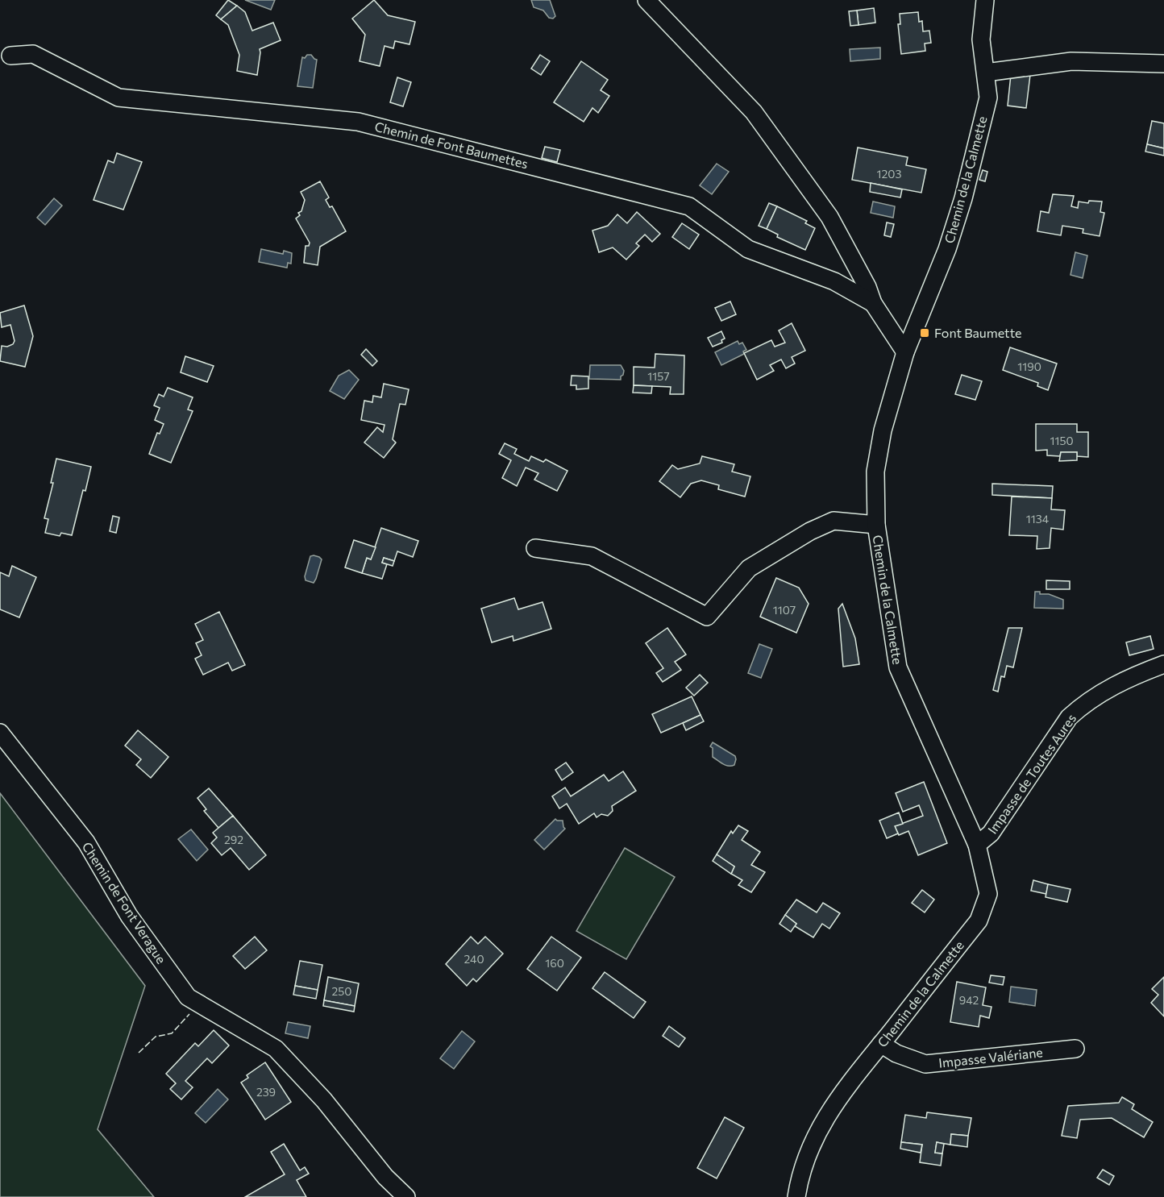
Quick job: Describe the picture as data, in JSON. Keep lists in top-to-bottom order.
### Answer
{
  "streets": {
    "street": [
      "Chemin de Font Baumettes",
      "Chemin de la Calmette",
      "Impasse de Toutes Aures",
      "Chemin de Font Verague",
      "Impasse Valériane"
    ]
  },
  "crossings": [
    ["Chemin de la Calmette", "Impasse de Toutes Aures"],
    ["Chemin de la Calmette", "Impasse Valériane"]
  ],
  "places": {
    "transit": ["Font Baumette"]
  },
  "house_numbers": [
    "1203",
    "1190",
    "1157",
    "1150",
    "1134",
    "1107",
    "292",
    "240",
    "160",
    "250",
    "942",
    "239"
  ]
}
